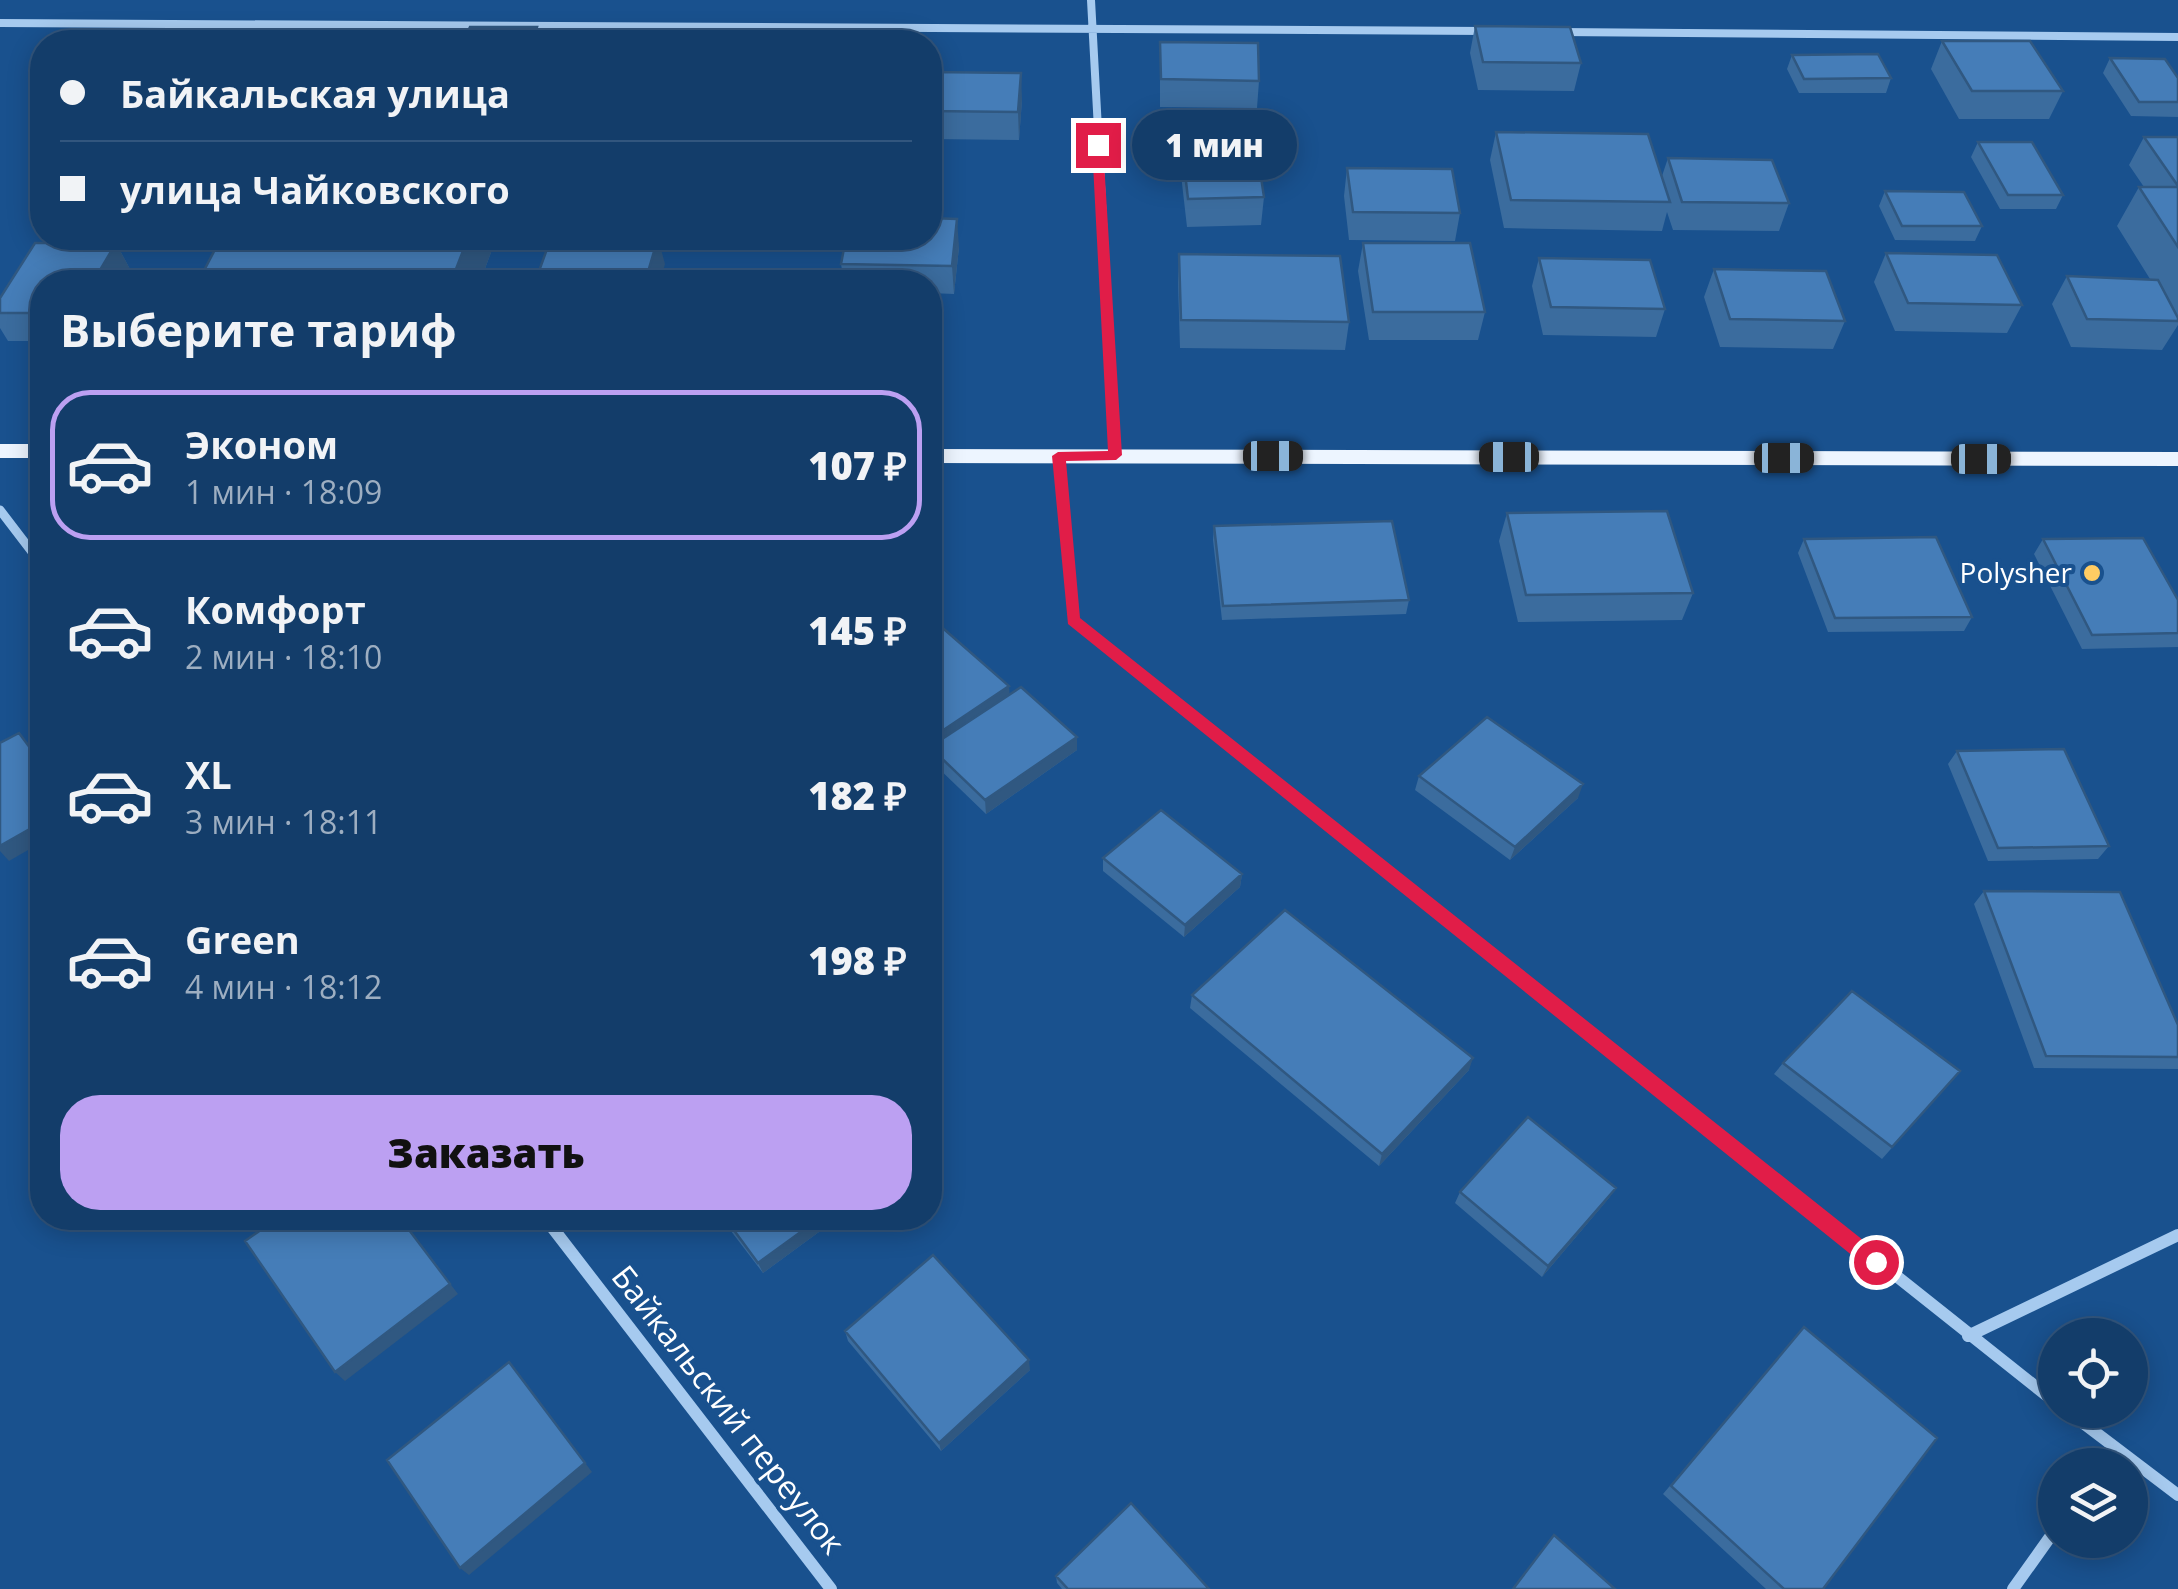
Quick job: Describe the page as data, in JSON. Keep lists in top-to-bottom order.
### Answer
{
  "streets": {
    "street": ["Байкальский переулок"]
  },
  "places": ["Polysher"],
  "page": {
    "banner": ["Байкальская улица", "улица Чайковского"],
    "bubble": "1 мин",
    "heading": "Выберите тариф",
    "list": [
      {
        "name": "Эконом",
        "note": "1 мин · 18:09",
        "value": "107 ₽"
      },
      {
        "name": "Комфорт",
        "note": "2 мин · 18:10",
        "value": "145 ₽"
      },
      {
        "name": "XL",
        "note": "3 мин · 18:11",
        "value": "182 ₽"
      },
      {
        "name": "Green",
        "note": "4 мин · 18:12",
        "value": "198 ₽"
      }
    ],
    "buttons": "Заказать"
  }
}
